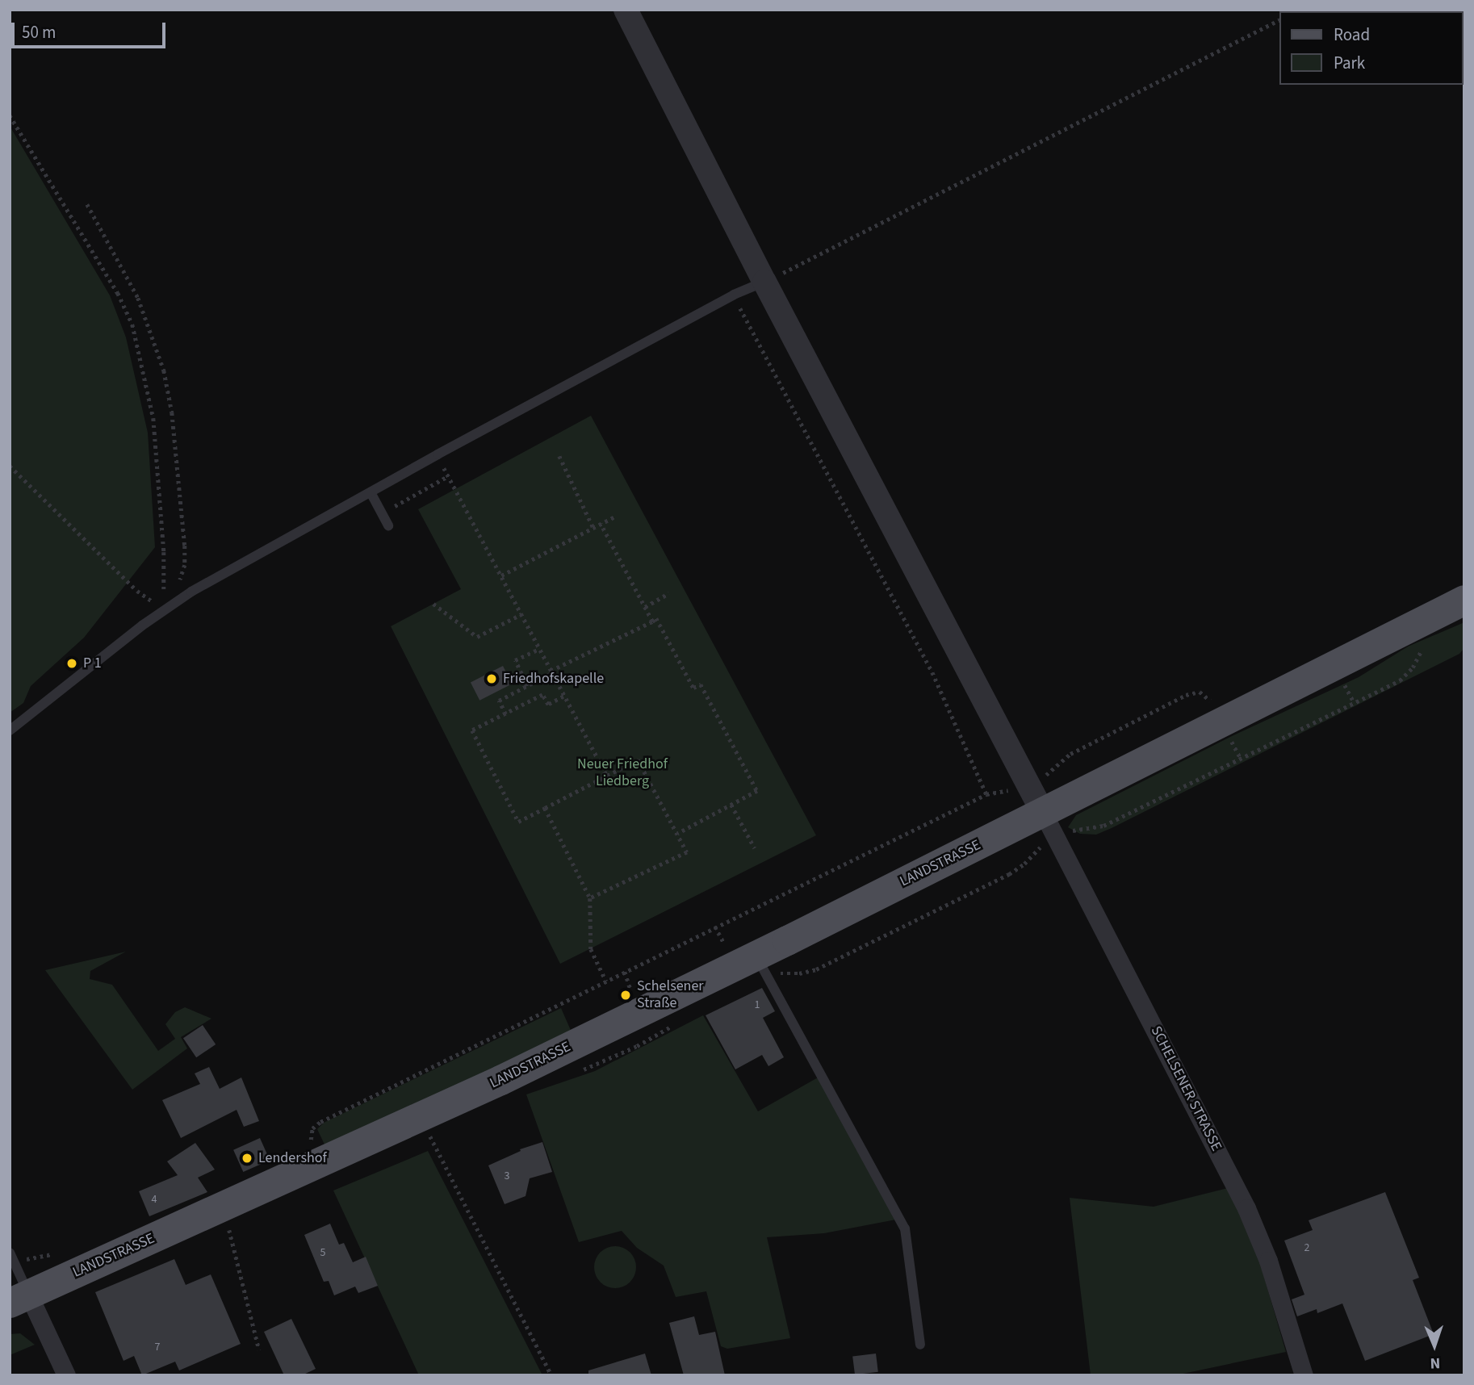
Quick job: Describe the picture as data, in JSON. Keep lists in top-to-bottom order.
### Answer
{
  "streets": {
    "main road": ["LANDSTRASSE"],
    "street": ["SCHELSENER STRASSE"]
  },
  "crossings": [
    ["LANDSTRASSE", "SCHELSENER STRASSE"]
  ],
  "parks": ["Neuer Friedhof Liedberg"],
  "places": [
    "P 1",
    "Friedhofskapelle",
    "Schelsener Straße",
    "Lendershof"
  ],
  "house_numbers": [
    "1",
    "3",
    "4",
    "2",
    "5",
    "7"
  ],
  "legend": ["Road", "Park"],
  "scale_bar": "50 m",
  "north": "bottom"
}
